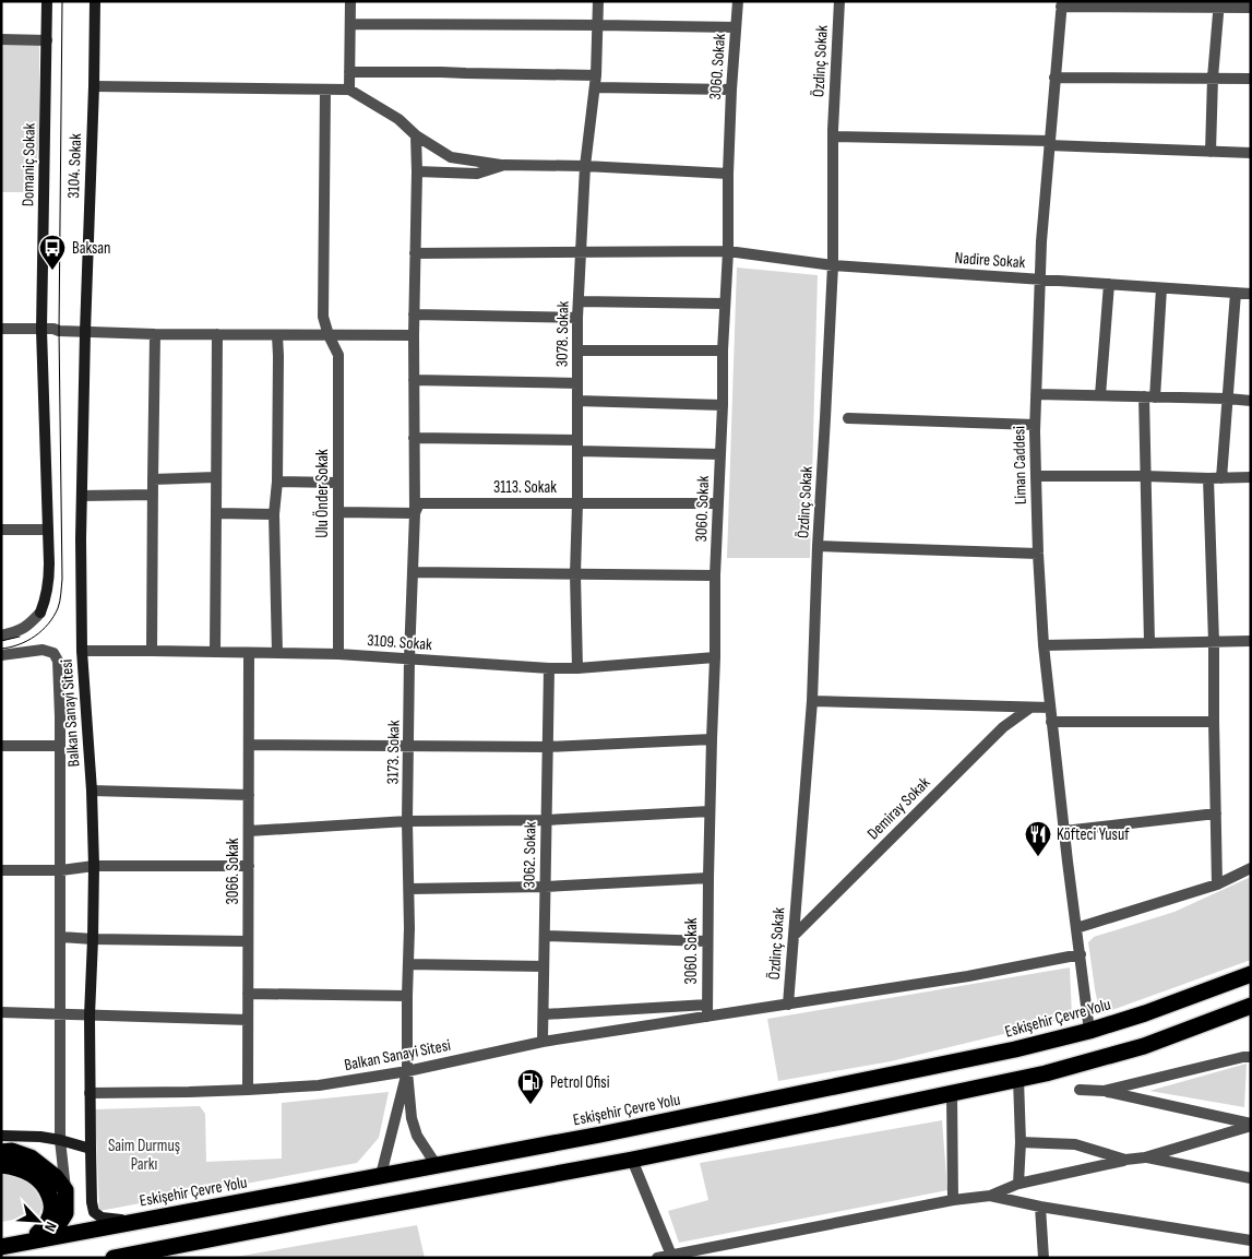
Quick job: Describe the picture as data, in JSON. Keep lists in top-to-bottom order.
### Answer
{
  "streets": {
    "highway": ["Eskişehir Çevre Yolu"],
    "street": [
      "Özdinç Sokak",
      "3060. Sokak",
      "Domaniç Sokak",
      "3104. Sokak",
      "Nadire Sokak",
      "3078. Sokak",
      "Liman Caddesi",
      "3113. Sokak",
      "Ulu Önder Sokak",
      "3109. Sokak",
      "Balkan Sanayi Sitesi",
      "3173. Sokak",
      "Demiray Sokak",
      "3062. Sokak",
      "3066. Sokak"
    ]
  },
  "crossings": [
    ["Özdinç Sokak", "Nadire Sokak"],
    ["Özdinç Sokak", "Demiray Sokak"],
    ["3060. Sokak", "Nadire Sokak"],
    ["3060. Sokak", "3113. Sokak"],
    ["3060. Sokak", "3109. Sokak"],
    ["3060. Sokak", "Balkan Sanayi Sitesi"],
    ["3104. Sokak", "Balkan Sanayi Sitesi"],
    ["Nadire Sokak", "3078. Sokak"],
    ["Nadire Sokak", "Liman Caddesi"],
    ["Nadire Sokak", "3173. Sokak"],
    ["3078. Sokak", "3113. Sokak"],
    ["3078. Sokak", "3109. Sokak"],
    ["Liman Caddesi", "Eskişehir Çevre Yolu"],
    ["3113. Sokak", "Ulu Önder Sokak"],
    ["3113. Sokak", "3173. Sokak"],
    ["Ulu Önder Sokak", "3109. Sokak"],
    ["3109. Sokak", "Balkan Sanayi Sitesi"],
    ["3109. Sokak", "3173. Sokak"],
    ["3109. Sokak", "3062. Sokak"],
    ["3109. Sokak", "3066. Sokak"],
    ["Balkan Sanayi Sitesi", "3173. Sokak"],
    ["Balkan Sanayi Sitesi", "3062. Sokak"],
    ["Balkan Sanayi Sitesi", "3066. Sokak"],
    ["Balkan Sanayi Sitesi", "Eskişehir Çevre Yolu"],
    ["3173. Sokak", "Eskişehir Çevre Yolu"]
  ],
  "parks": ["Saim Durmuş Parkı"],
  "places": {
    "bus stop": ["Baksan"],
    "restaurant": ["Köfteci Yusuf"],
    "fuel station": ["Petrol Ofisi"]
  },
  "north": "bottom right"
}
